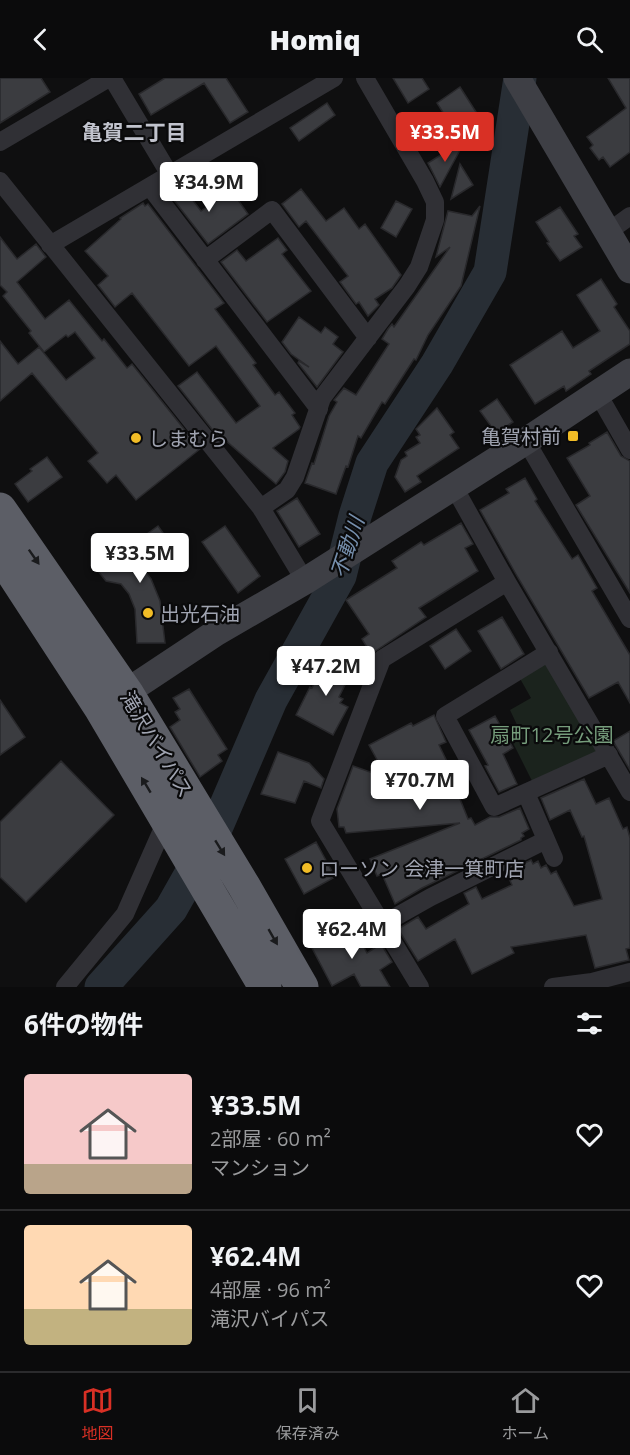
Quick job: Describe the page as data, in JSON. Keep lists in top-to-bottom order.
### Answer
{
  "streets": {
    "highway": ["滝沢バイパス"]
  },
  "districts": ["亀賀二丁目"],
  "water": ["不動川"],
  "parks": ["扇町12号公園"],
  "places": {
    "transit": ["亀賀村前"],
    "other": ["しまむら", "出光石油", "ローソン 会津一箕町店"]
  },
  "page": {
    "header": "Homiq",
    "price": [
      "¥33.5M",
      "¥34.9M",
      "¥33.5M",
      "¥47.2M",
      "¥70.7M",
      "¥62.4M"
    ],
    "heading": "6件の物件",
    "list": [
      {
        "name": "¥33.5M",
        "note": "2部屋 · 60 m² · マンション"
      },
      {
        "name": "¥62.4M",
        "note": "4部屋 · 96 m² · 滝沢バイパス"
      }
    ],
    "tabs": ["地図", "保存済み", "ホーム"]
  }
}
